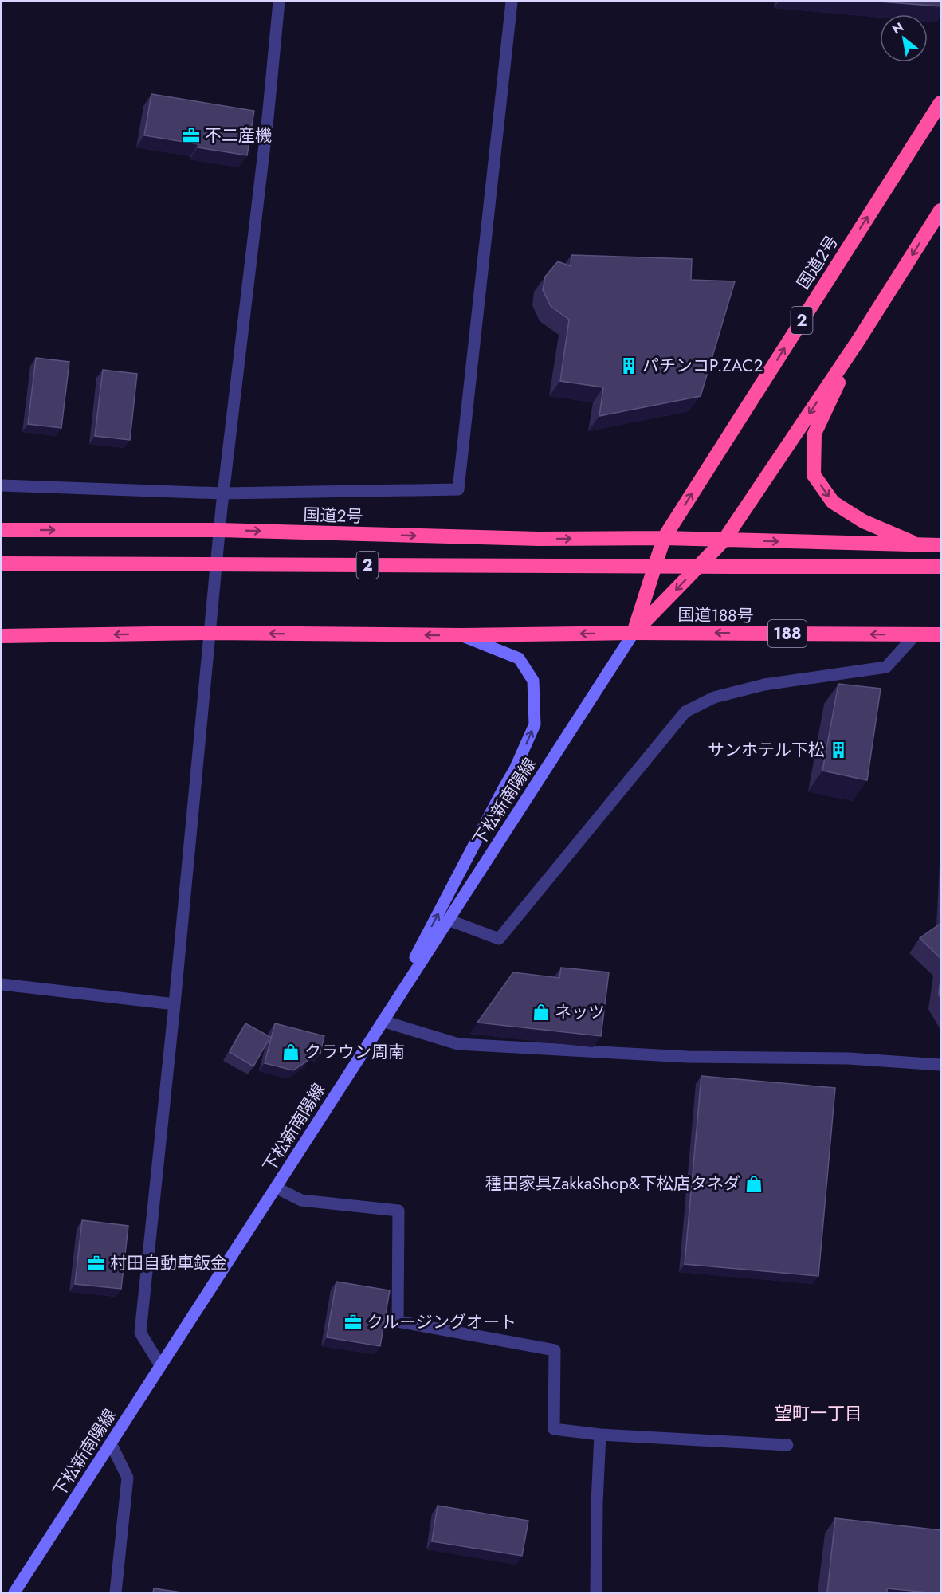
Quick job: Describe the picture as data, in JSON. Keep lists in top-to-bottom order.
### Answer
{
  "streets": {
    "highway": [
      "国道2号",
      "2",
      "国道188号",
      "188"
    ],
    "main road": ["下松新南陽線"]
  },
  "crossings": [
    ["国道2号", "国道188号"],
    ["国道2号", "下松新南陽線"],
    ["国道188号", "下松新南陽線"]
  ],
  "districts": ["望町一丁目"],
  "places": {
    "office": ["不二産機", "村田自動車鈑金", "クルージングオート"],
    "building": ["パチンコP.ZAC2", "サンホテル下松"],
    "shop": ["ネッツ", "クラウン周南", "種田家具ZakkaShop&下松店タネダ"]
  },
  "north": "top left"
}
